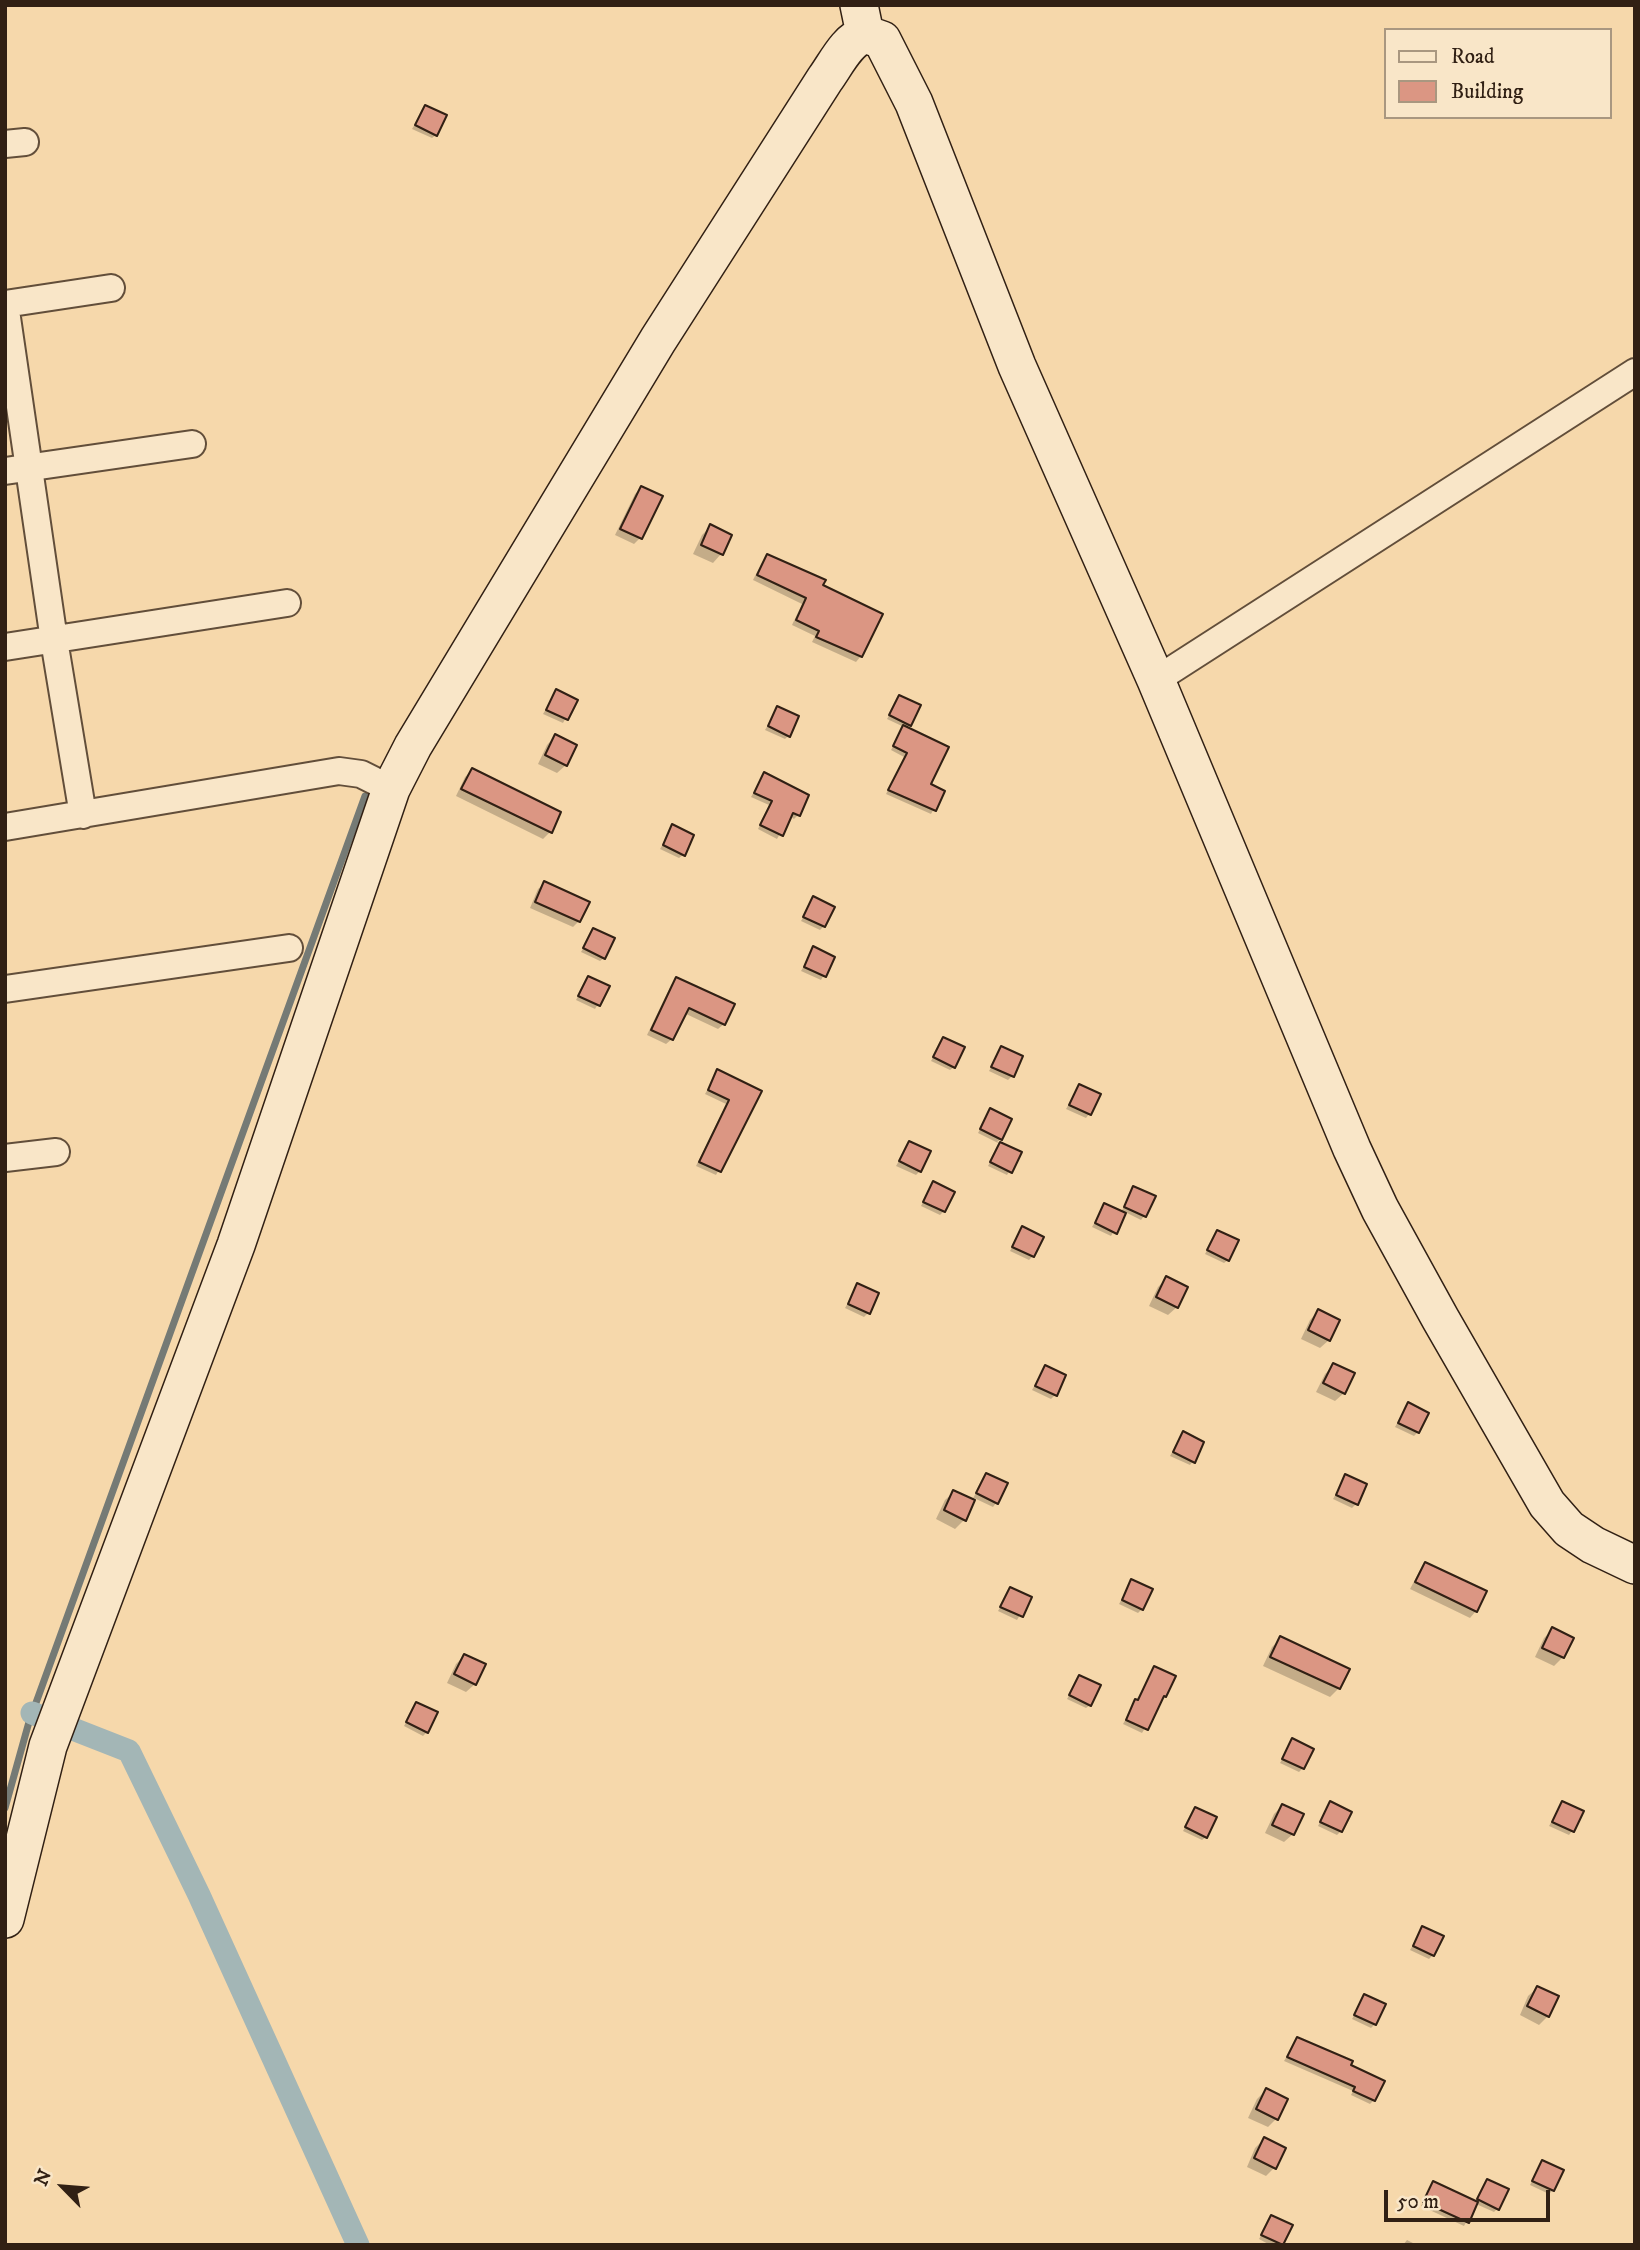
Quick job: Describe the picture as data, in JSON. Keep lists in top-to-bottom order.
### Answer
{
  "legend": ["Road", "Building"],
  "scale_bar": "50 m",
  "north": "top left"
}
